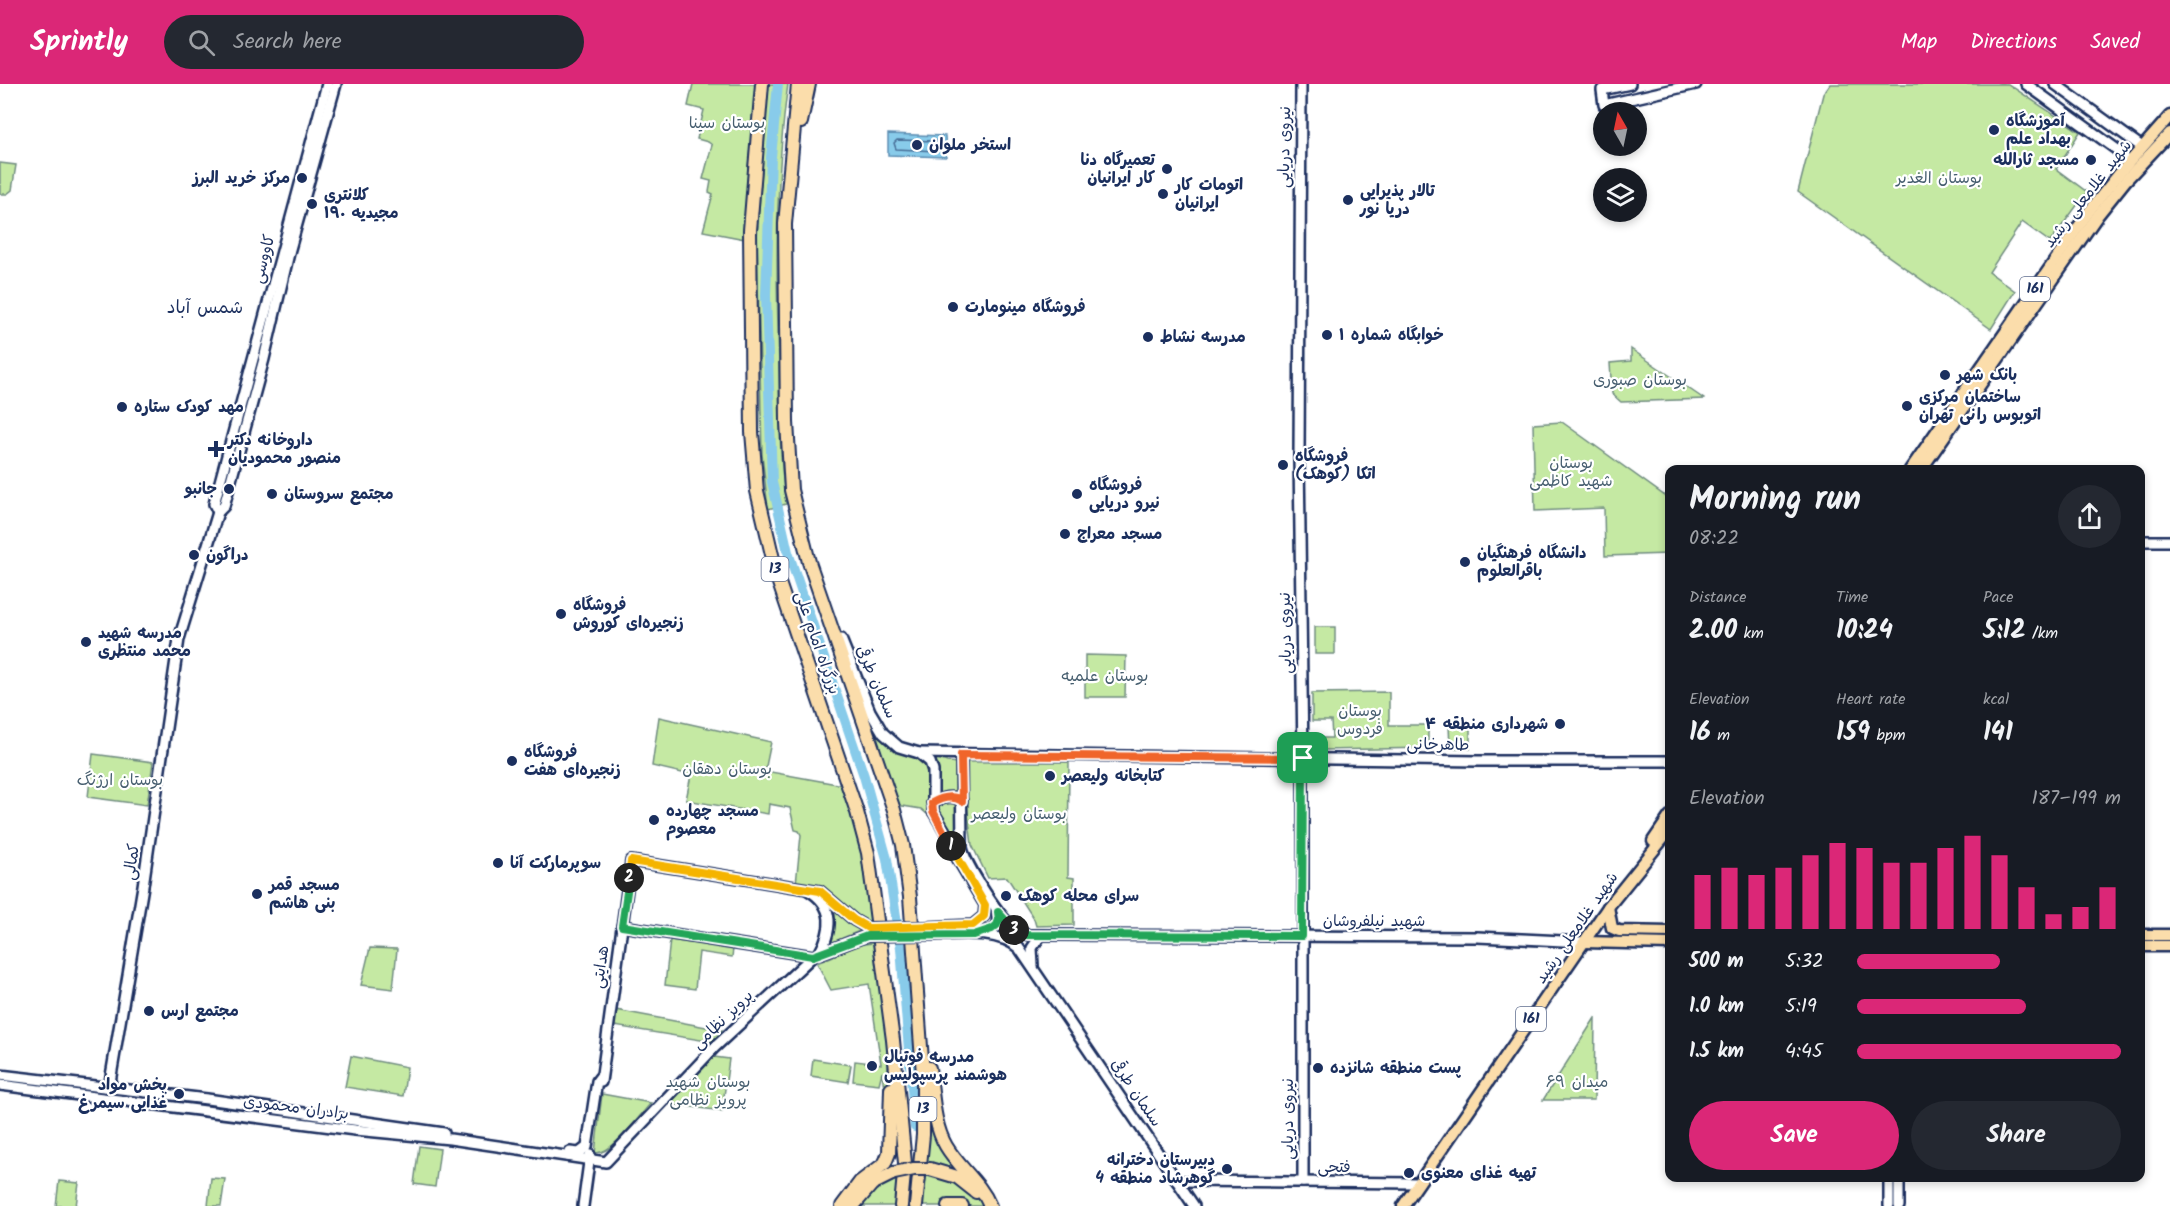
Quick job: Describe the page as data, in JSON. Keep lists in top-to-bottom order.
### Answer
{
  "streets": {
    "highway": ["13", "بزرگراه امام علی"],
    "main road": [
      "نیروی دریایی",
      "شهید غلامعلی رشید",
      "کاووسی",
      "161",
      "سلمان طرقی",
      "طاهرخانی",
      "کمالی",
      "شهید نیلفروشان",
      "هدایتی",
      "پرویز نظامی",
      "برادران محمودی",
      "فتحی"
    ]
  },
  "crossings": [
    ["نیروی دریایی", "طاهرخانی"],
    ["نیروی دریایی", "شهید نیلفروشان"],
    ["نیروی دریایی", "فتحی"],
    ["شهید غلامعلی رشید", "شهید نیلفروشان"],
    ["شهید غلامعلی رشید", "فتحی"],
    ["کاووسی", "کمالی"],
    ["بزرگراه امام علی", "سلمان طرقی"],
    ["سلمان طرقی", "طاهرخانی"],
    ["سلمان طرقی", "فتحی"],
    ["طاهرخانی", "شهید نیلفروشان"],
    ["کمالی", "برادران محمودی"],
    ["هدایتی", "برادران محمودی"],
    ["پرویز نظامی", "برادران محمودی"]
  ],
  "districts": ["شمس آباد"],
  "parks": [
    "بوستان سینا",
    "بوستان الغدیر",
    "بوستان صبوری",
    "بوستان شهید کاظمی",
    "بوستان علمیه",
    "بوستان فردوس",
    "بوستان دهقان",
    "بوستان ارژنگ",
    "بوستان ولیعصر",
    "بوستان شهید پرویز نظامی",
    "میدان ۶۹"
  ],
  "places": {
    "other": [
      "آموزشگاه بهداد علم",
      "استخر ملوان",
      "مسجد ثارالله",
      "تعمیرگاه دنا کار ایرانیان",
      "مرکز خرید البرز",
      "اتومات کار ایرانیان",
      "تالار پذیرایی دریا نور",
      "کلانتری ۱۹۰ مجیدیه",
      "فروشگاه مینومارت",
      "خوابگاه شماره ۱",
      "مدرسه نشاط",
      "بانک شهر",
      "ساختمان مرکزی اتوبوس رانی تهران",
      "مهد کودک ستاره",
      "فروشگاه اتکا (کوهک)",
      "جانبو",
      "مجتمع سروستان",
      "فروشگاه نیرو دریایی",
      "مسجد معراج",
      "دراگون",
      "دانشگاه فرهنگیان باقرالعلوم",
      "فروشگاه زنجیره‌ای کوروش",
      "مدرسه شهید محمد منتظری",
      "شهرداری منطقه ۴",
      "فروشگاه زنجیره‌ای هفت",
      "کتابخانه ولیعصر",
      "مسجد چهارده معصوم",
      "سوپرمارکت آنا",
      "مسجد قمر بنی هاشم",
      "سرای محله کوهک",
      "مجتمع ارس",
      "مدرسه فوتبال هوشمند پرسپولیس",
      "پست منطقه شانزده",
      "پخش مواد غذایی سیمرغ",
      "دبیرستان دخترانه گوهرشاد منطقه 4",
      "تهیه غذای معنوی"
    ],
    "health": ["داروخانه دکتر منصور محمودیان"]
  },
  "north": "top",
  "page": {
    "header": "Sprintly",
    "search": "Search here",
    "nav": ["Map", "Directions", "Saved"],
    "heading": ["Morning run", "08:22"],
    "stats": [
      ["Distance", "2.00 km"],
      ["Time", "10:24"],
      ["Pace", "5:12 /km"],
      ["Elevation", "16 m"],
      ["Heart rate", "159 bpm"],
      ["kcal", "141"]
    ],
    "chart": ["Elevation", "187–199 m"],
    "pins": ["1", "2", "3"],
    "list": [
      {
        "name": "500 m",
        "note": "5:32"
      },
      {
        "name": "1.0 km",
        "note": "5:19"
      },
      {
        "name": "1.5 km",
        "note": "4:45"
      }
    ],
    "buttons": ["Save", "Share"]
  }
}
